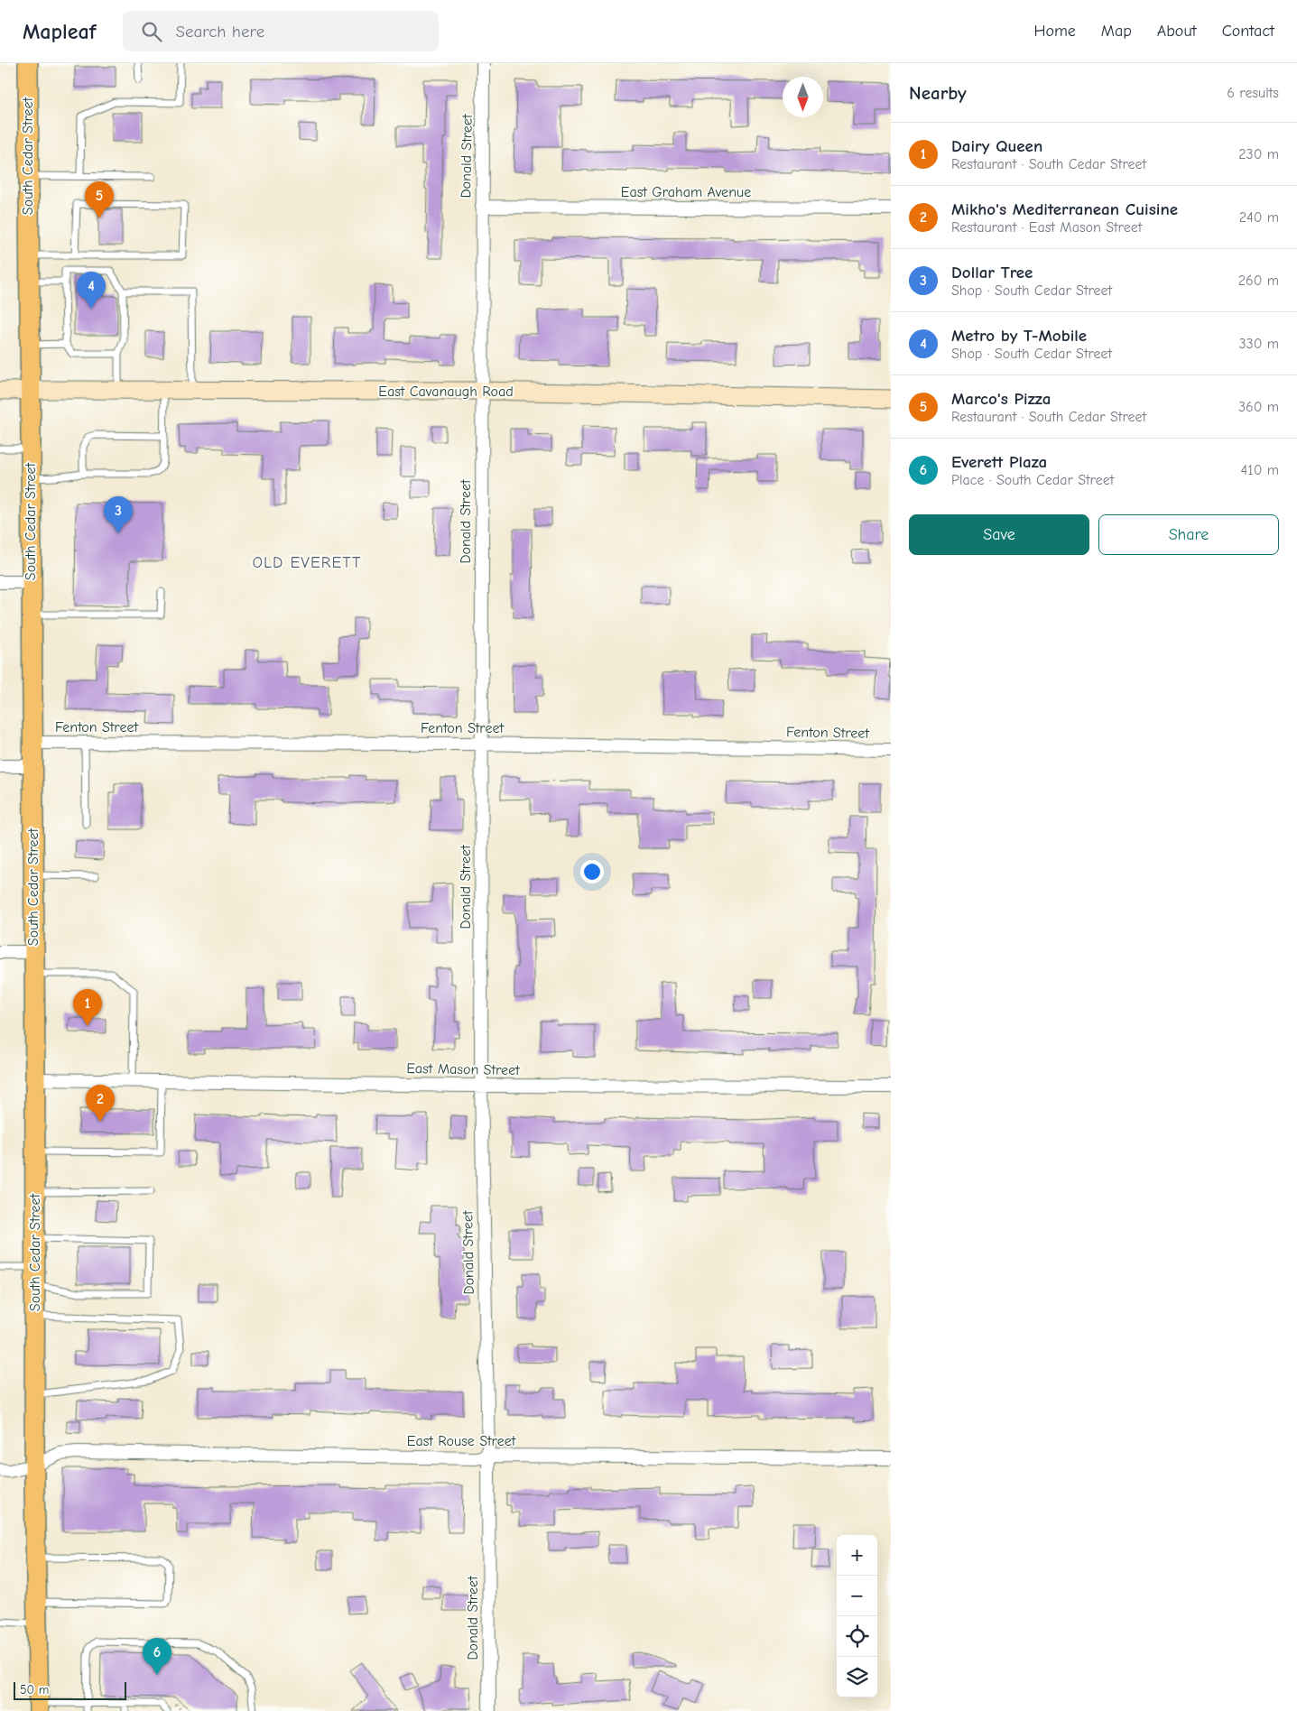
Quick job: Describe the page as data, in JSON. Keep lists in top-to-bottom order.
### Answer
{
  "streets": {
    "main road": ["South Cedar Street"],
    "street": [
      "Donald Street",
      "East Graham Avenue",
      "East Cavanaugh Road",
      "Fenton Street",
      "East Mason Street",
      "East Rouse Street"
    ]
  },
  "crossings": [
    ["South Cedar Street", "East Cavanaugh Road"],
    ["South Cedar Street", "Fenton Street"],
    ["South Cedar Street", "East Mason Street"],
    ["South Cedar Street", "East Rouse Street"],
    ["Donald Street", "East Graham Avenue"],
    ["Donald Street", "East Cavanaugh Road"],
    ["Donald Street", "Fenton Street"],
    ["Donald Street", "East Mason Street"],
    ["Donald Street", "East Rouse Street"]
  ],
  "districts": ["OLD EVERETT"],
  "scale_bar": "50 m",
  "north": "bottom",
  "page": {
    "header": "Mapleaf",
    "search": "Search here",
    "nav": [
      "Home",
      "Map",
      "About",
      "Contact"
    ],
    "heading": ["Nearby", "6 results"],
    "list": [
      {
        "mark": "1",
        "name": "Dairy Queen",
        "note": "Restaurant · South Cedar Street",
        "value": "230 m"
      },
      {
        "mark": "2",
        "name": "Mikho's Mediterranean Cuisine",
        "note": "Restaurant · East Mason Street",
        "value": "240 m"
      },
      {
        "mark": "3",
        "name": "Dollar Tree",
        "note": "Shop · South Cedar Street",
        "value": "260 m"
      },
      {
        "mark": "4",
        "name": "Metro by T-Mobile",
        "note": "Shop · South Cedar Street",
        "value": "330 m"
      },
      {
        "mark": "5",
        "name": "Marco's Pizza",
        "note": "Restaurant · South Cedar Street",
        "value": "360 m"
      },
      {
        "mark": "6",
        "name": "Everett Plaza",
        "note": "Place · South Cedar Street",
        "value": "410 m"
      }
    ],
    "pins": [
      "5",
      "4",
      "3",
      "1",
      "2",
      "6"
    ],
    "buttons": ["Save", "Share"],
    "map_buttons": ["+", "−"],
    "scale": "50 m"
  }
}
